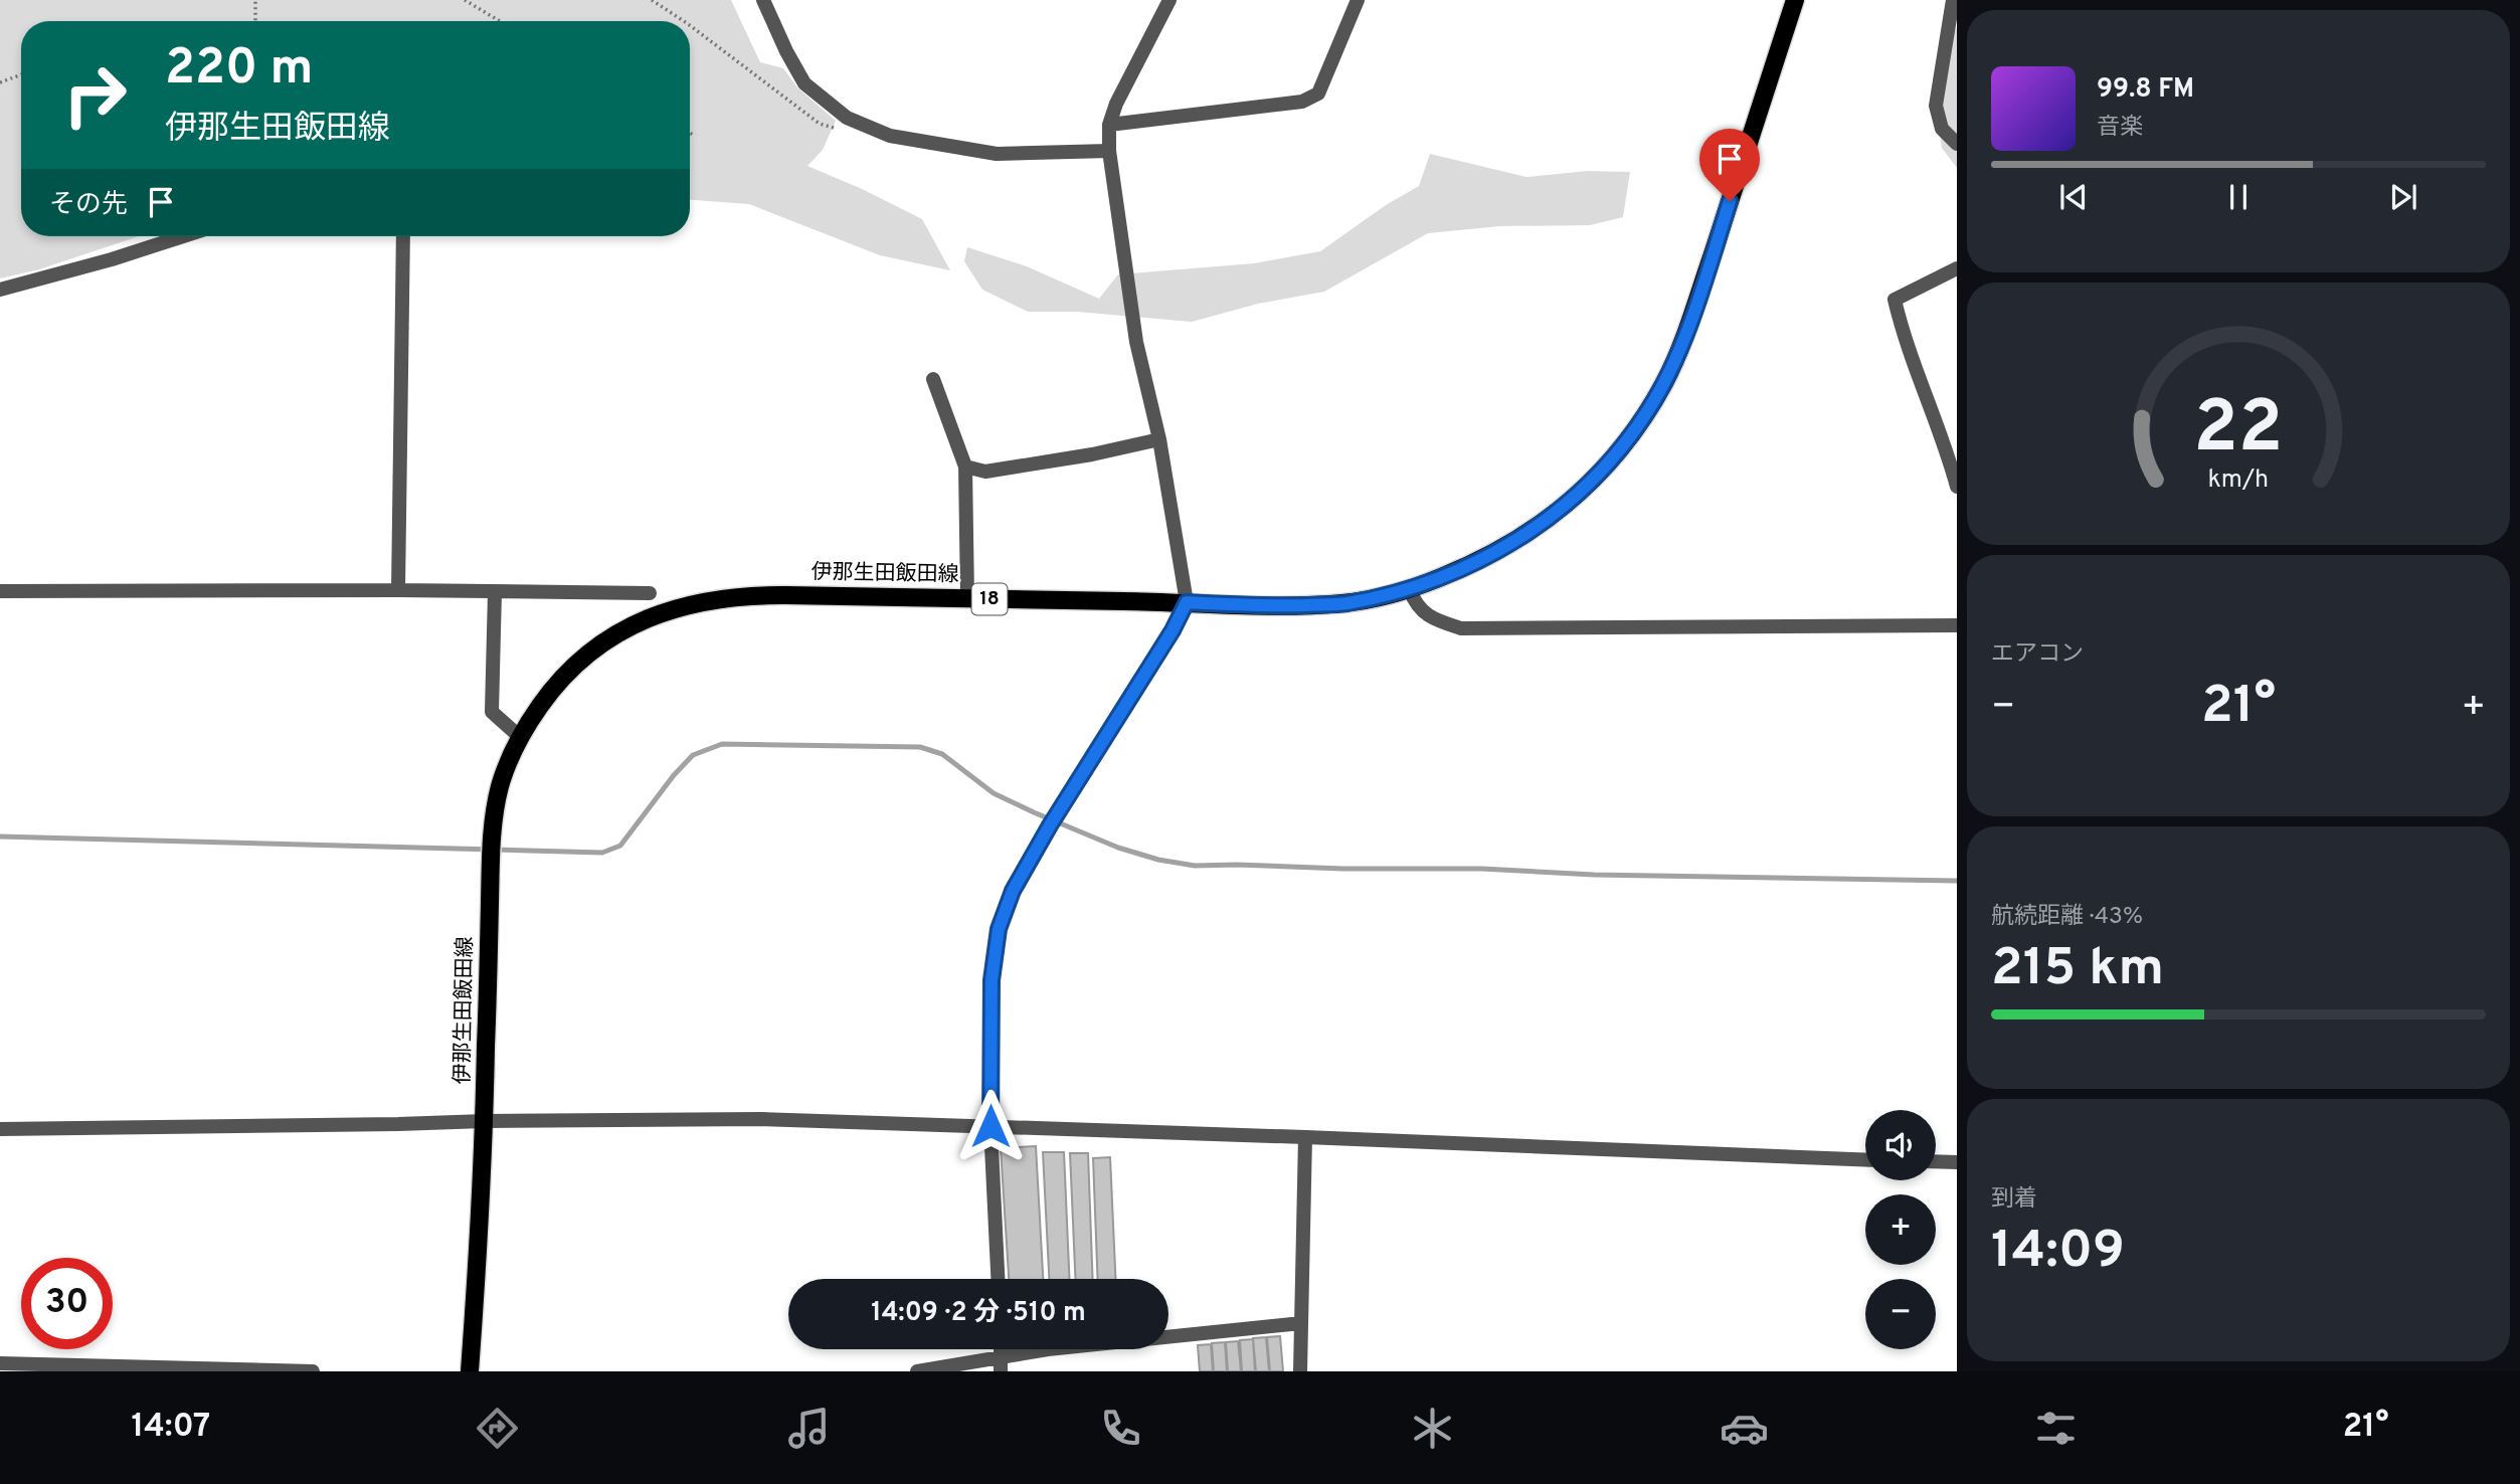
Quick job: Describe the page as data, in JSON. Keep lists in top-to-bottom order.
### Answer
{
  "streets": {
    "main road": ["伊那生田飯田線", "18"]
  },
  "page": {
    "turn": ["220 m", "伊那生田飯田線"],
    "song": ["99.8 FM", "音楽"],
    "then": "その先",
    "tile": [
      "エアコン",
      ["航続距離 · 43%", "215 km"],
      ["到着", "14:09"]
    ],
    "heat": ["−", "21°", "+"],
    "map_buttons": ["+", "−"],
    "limit": "30",
    "trip": "14:09 · 2 分 · 510 m",
    "tabs": ["14:07", "21°"],
    "gauge": ["22", "km/h"]
  }
}
